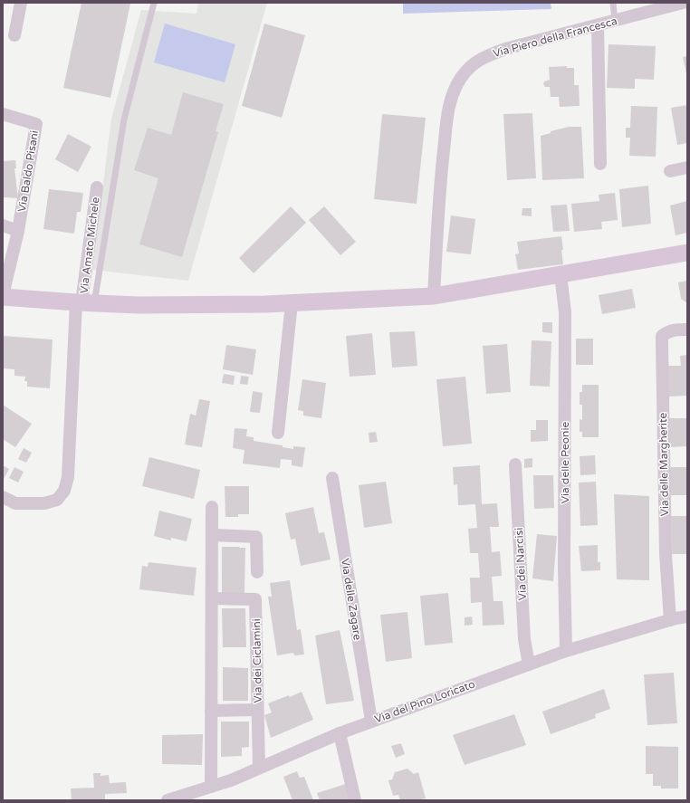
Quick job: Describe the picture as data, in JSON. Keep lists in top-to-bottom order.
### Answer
{
  "streets": {
    "street": [
      "Via Piero della Francesca",
      "Via Baldo Pisani",
      "Via Amato Michele",
      "Via delle Peonie",
      "Via delle Margherite",
      "Via dei Narcisi",
      "Via delle Zagare",
      "Via dei Ciclamini",
      "Via del Pino Loricato"
    ]
  },
  "crossings": [
    ["Via delle Peonie", "Via del Pino Loricato"],
    ["Via delle Margherite", "Via del Pino Loricato"],
    ["Via dei Narcisi", "Via del Pino Loricato"],
    ["Via delle Zagare", "Via del Pino Loricato"],
    ["Via dei Ciclamini", "Via del Pino Loricato"]
  ]
}
